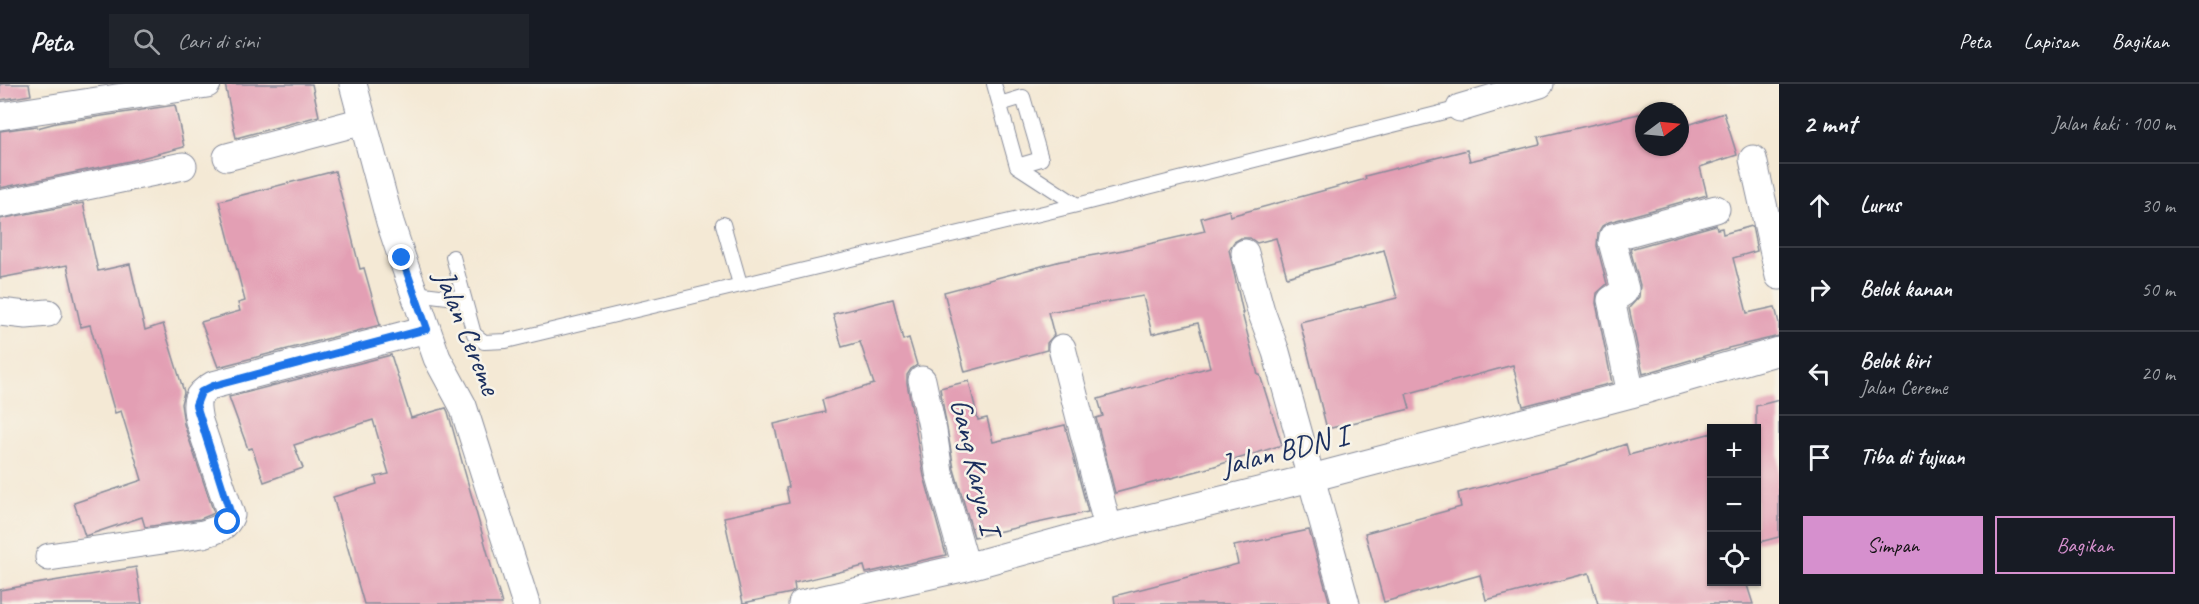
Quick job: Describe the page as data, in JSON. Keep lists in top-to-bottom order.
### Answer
{
  "streets": {
    "street": ["Jalan Cereme", "Jalan BDN I", "Gang Karya I"]
  },
  "crossings": [
    ["Jalan BDN I", "Gang Karya I"]
  ],
  "north": "right",
  "page": {
    "header": "Peta",
    "search": "Cari di sini",
    "nav": ["Peta", "Lapisan", "Bagikan"],
    "heading": ["2 mnt", "Jalan kaki · 100 m"],
    "list": [
      ["Lurus", "30 m"],
      ["Belok kanan", "50 m"],
      ["Belok kiri", "Jalan Cereme", "20 m"],
      "Tiba di tujuan"
    ],
    "map_buttons": ["+", "−"],
    "buttons": ["Simpan", "Bagikan"]
  }
}
